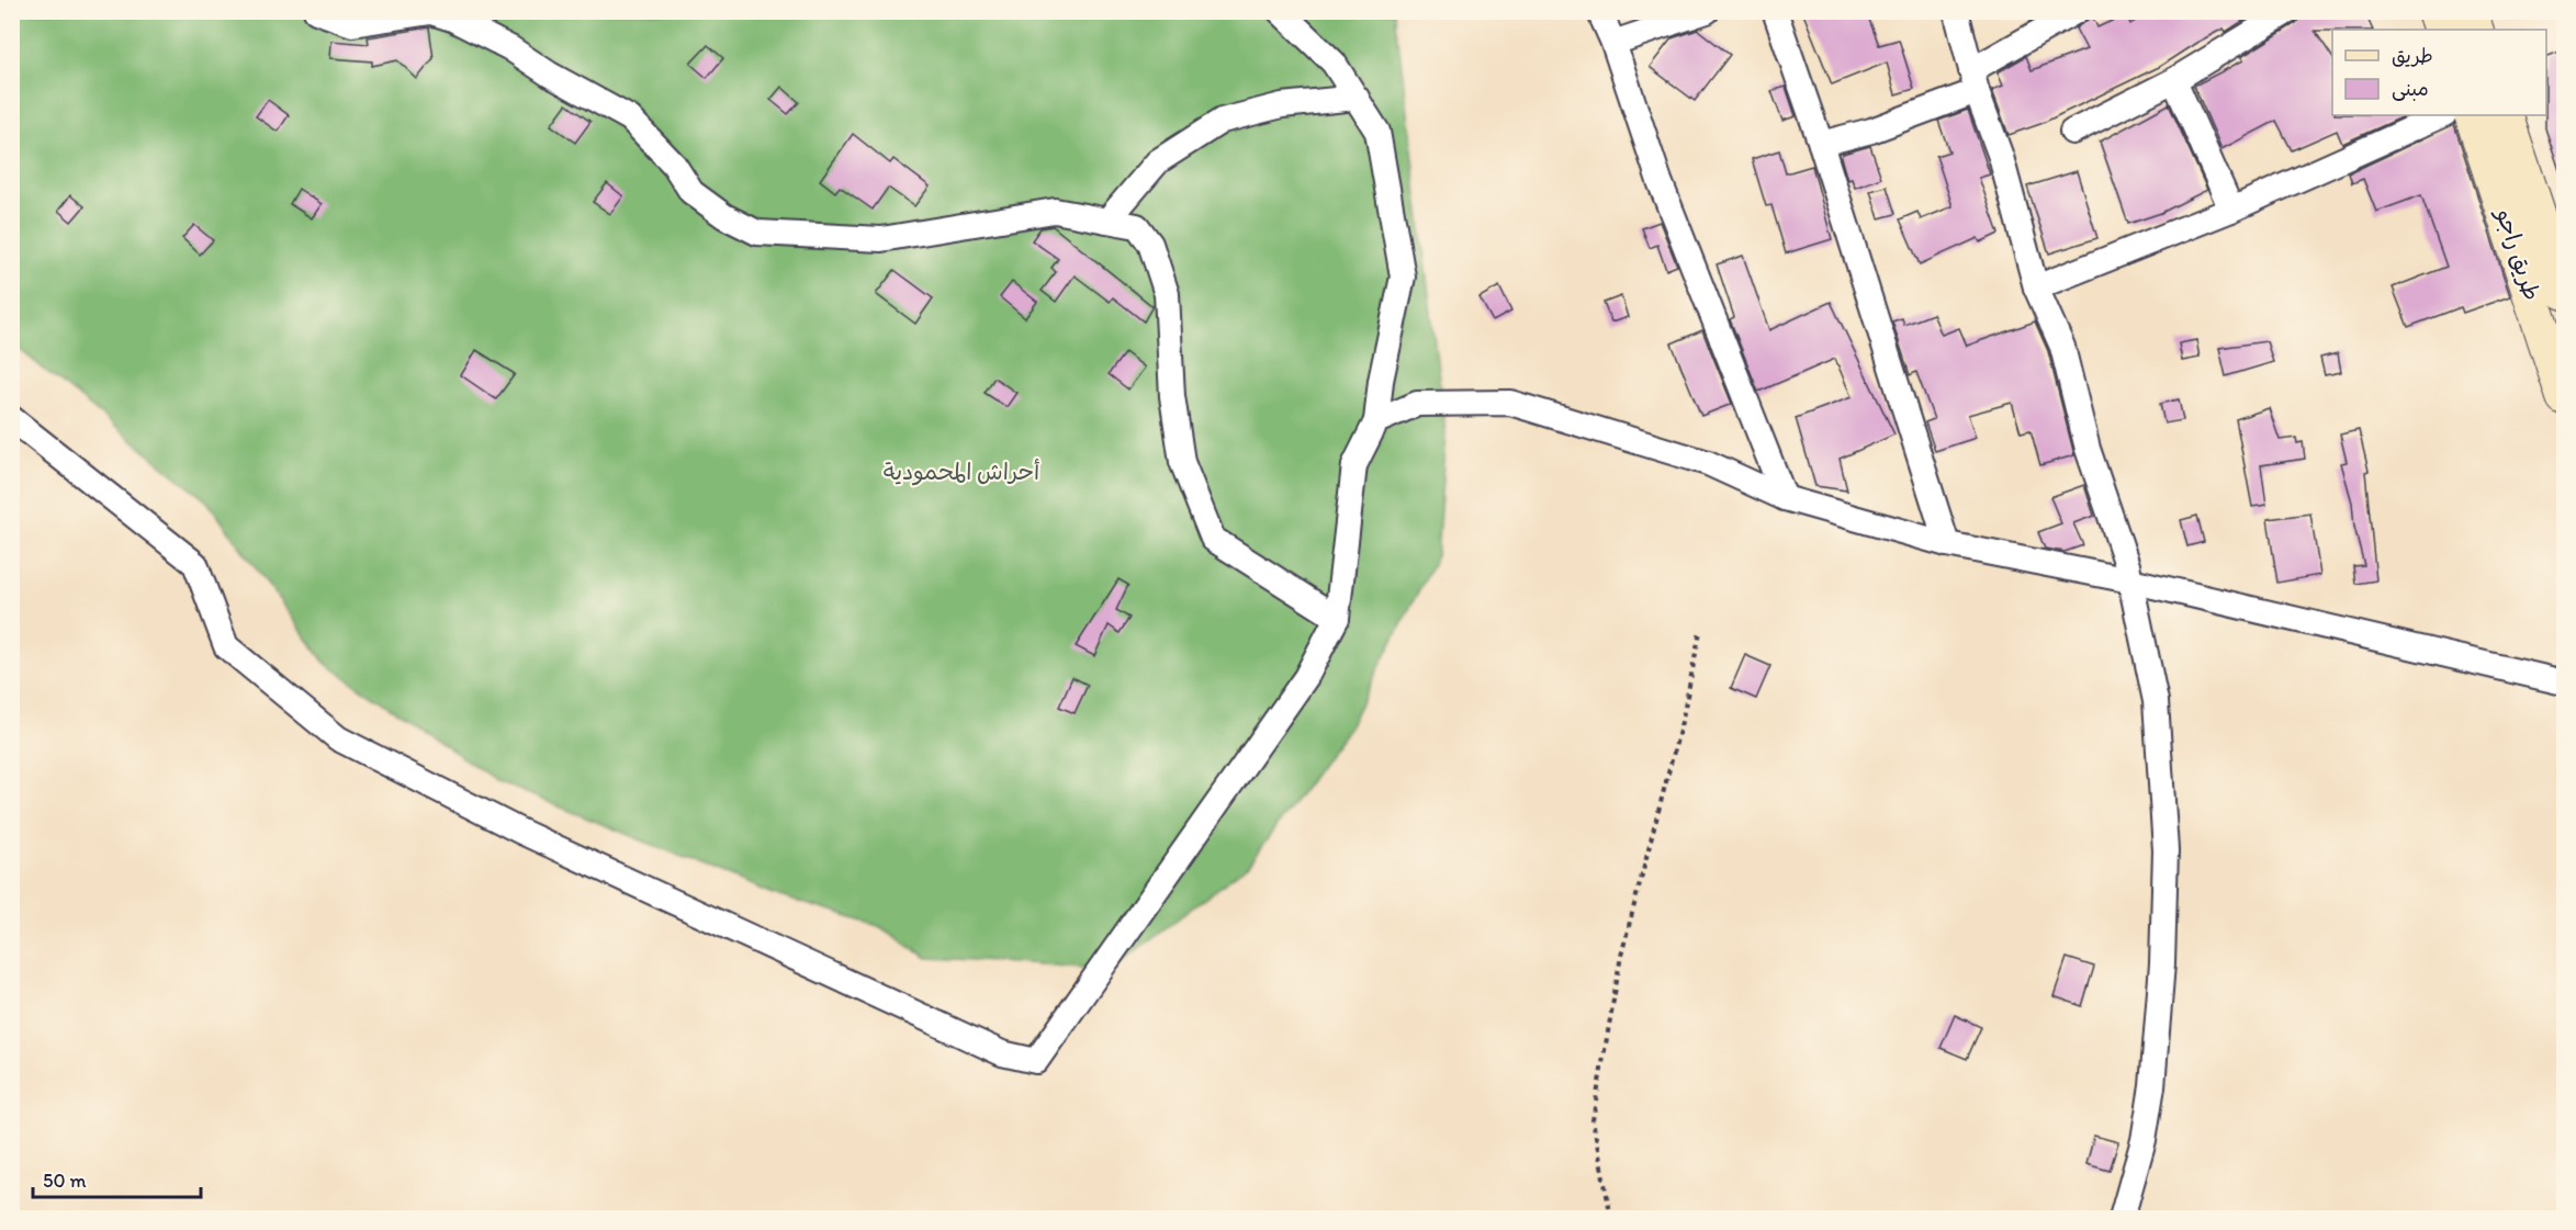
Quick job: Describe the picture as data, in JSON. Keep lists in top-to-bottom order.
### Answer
{
  "streets": {
    "main road": ["طريق راجو"]
  },
  "parks": ["أحراش المحمودية"],
  "legend": ["طريق", "مبنى"],
  "scale_bar": "50 m"
}
